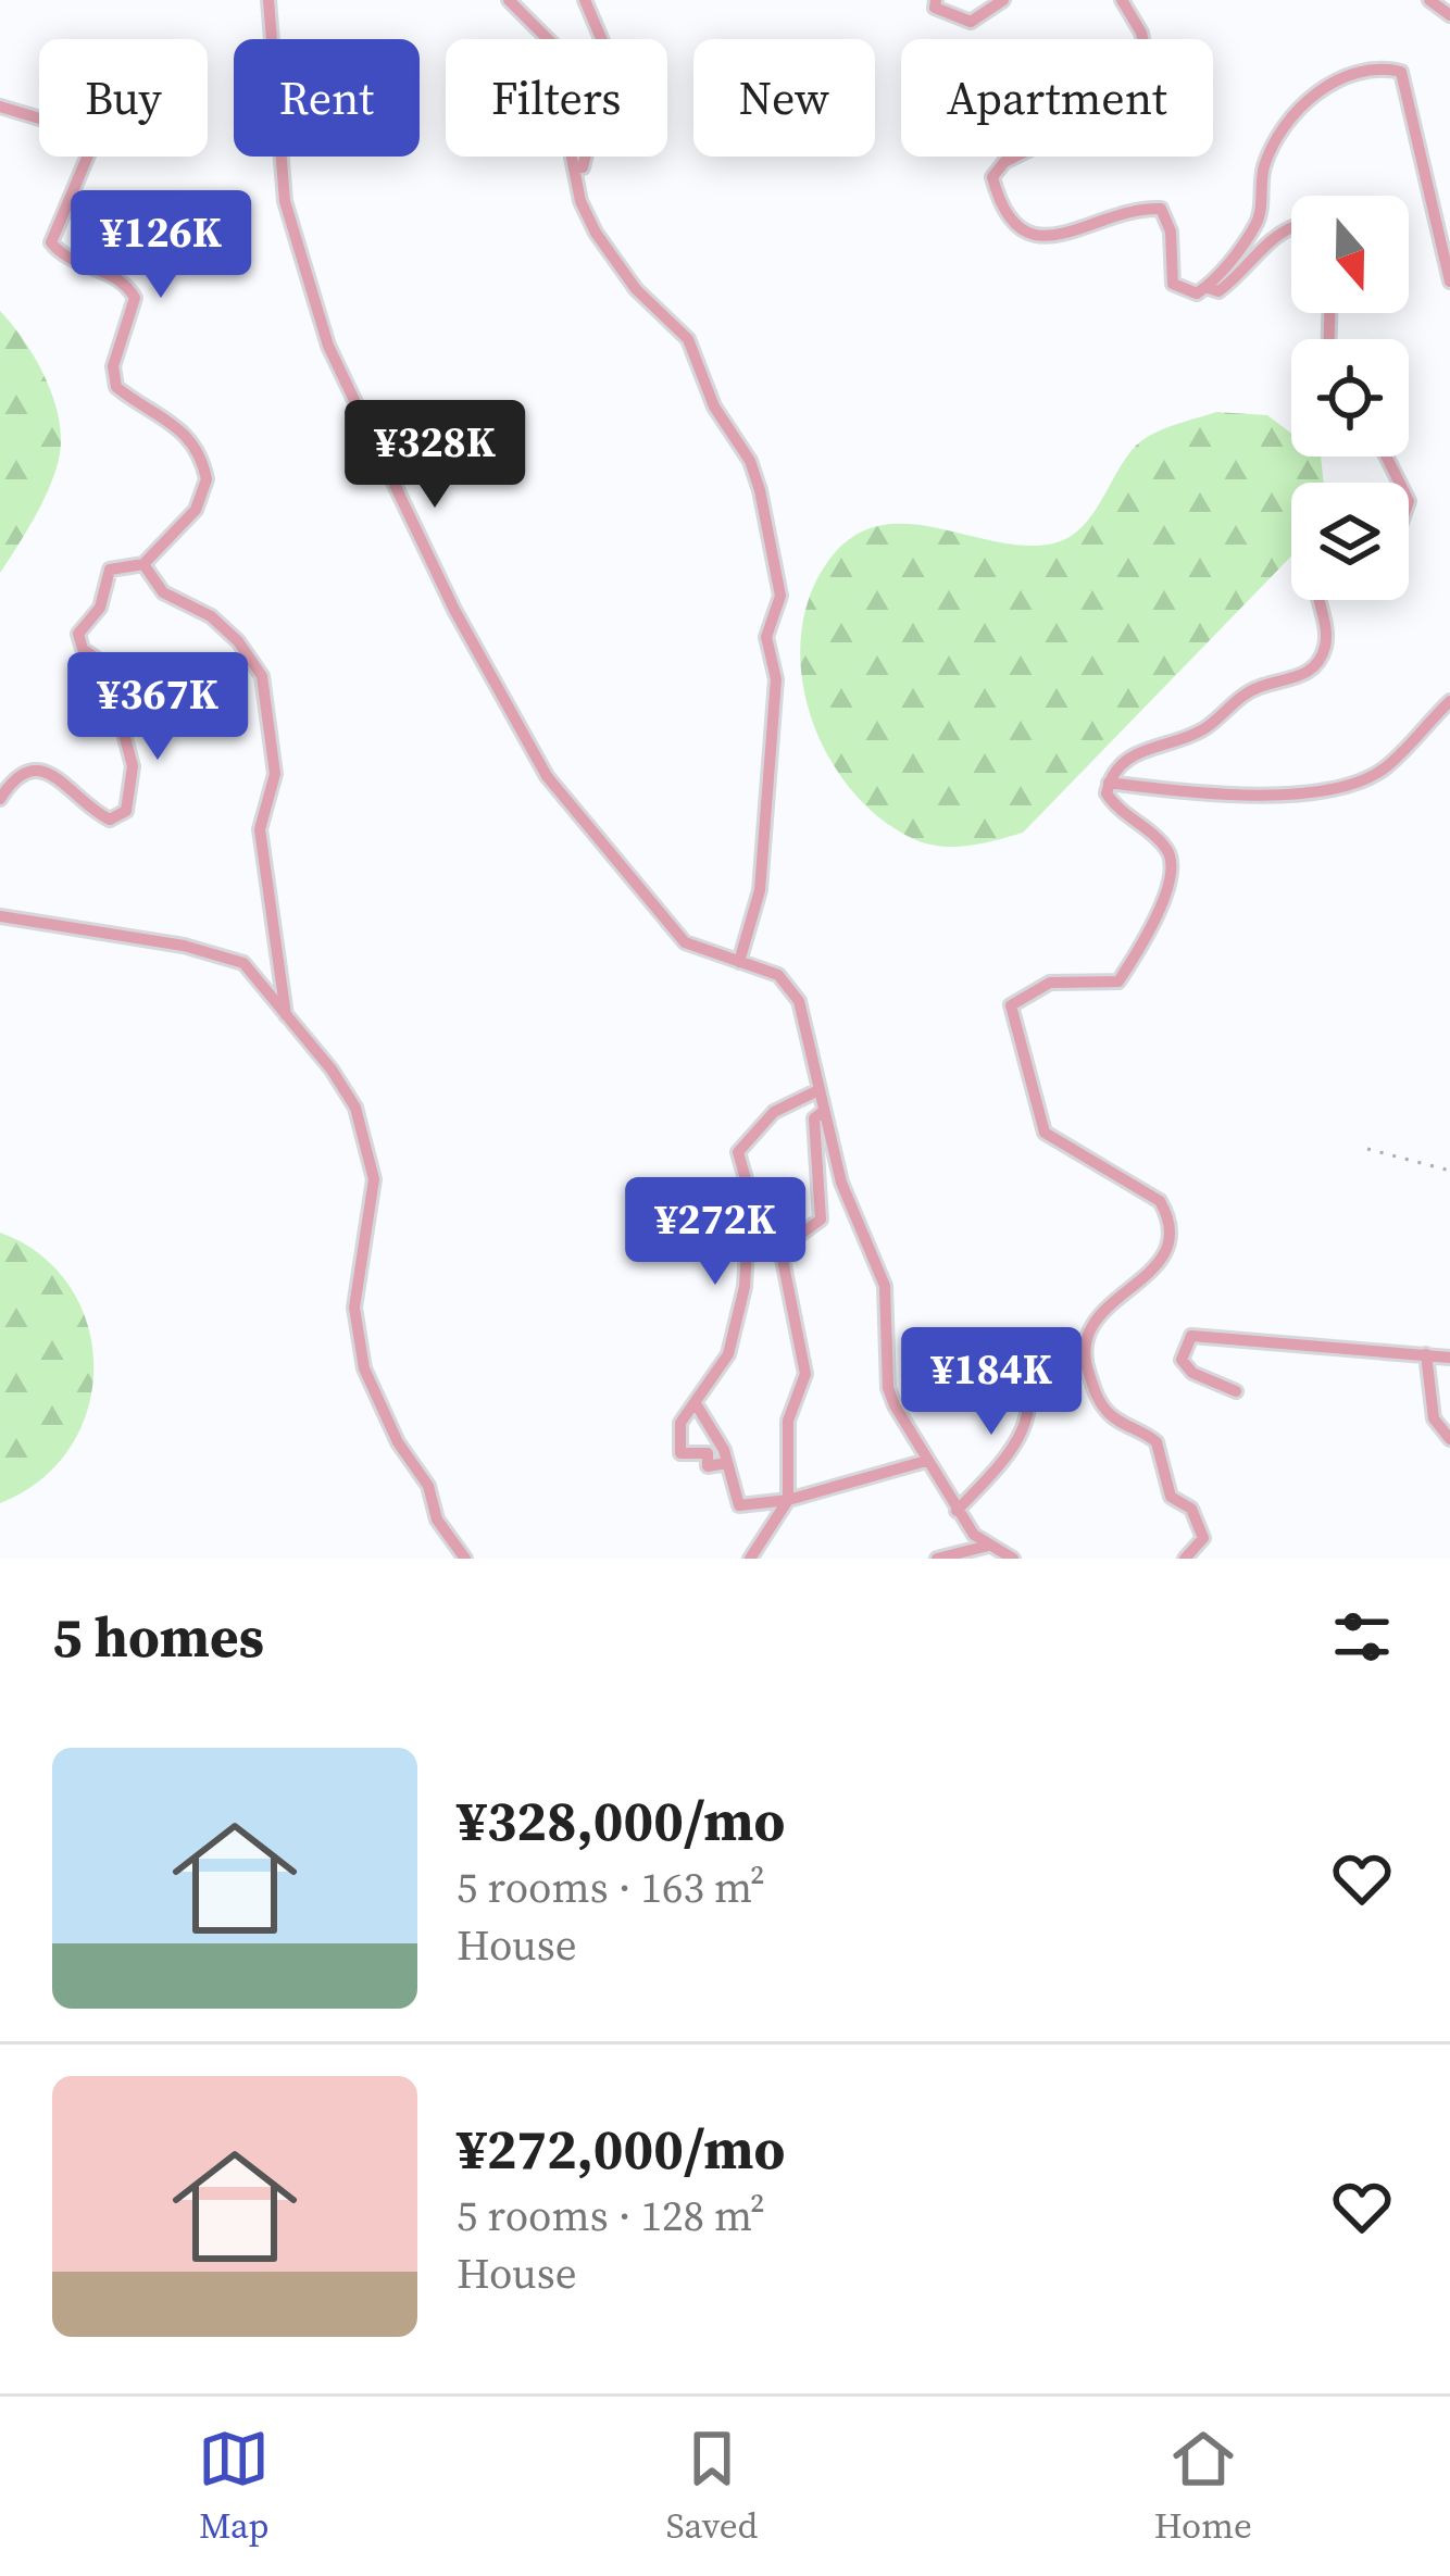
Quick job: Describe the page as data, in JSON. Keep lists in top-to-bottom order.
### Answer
{
  "north": "bottom",
  "page": {
    "chip": [
      "Buy",
      "Rent",
      "Filters",
      "New",
      "Apartment"
    ],
    "price": [
      "¥126K",
      "¥328K",
      "¥367K",
      "¥272K",
      "¥184K"
    ],
    "heading": "5 homes",
    "list": [
      {
        "name": "¥328,000/mo",
        "note": "5 rooms · 163 m² · House"
      },
      {
        "name": "¥272,000/mo",
        "note": "5 rooms · 128 m² · House"
      }
    ],
    "tabs": ["Map", "Saved", "Home"]
  }
}
